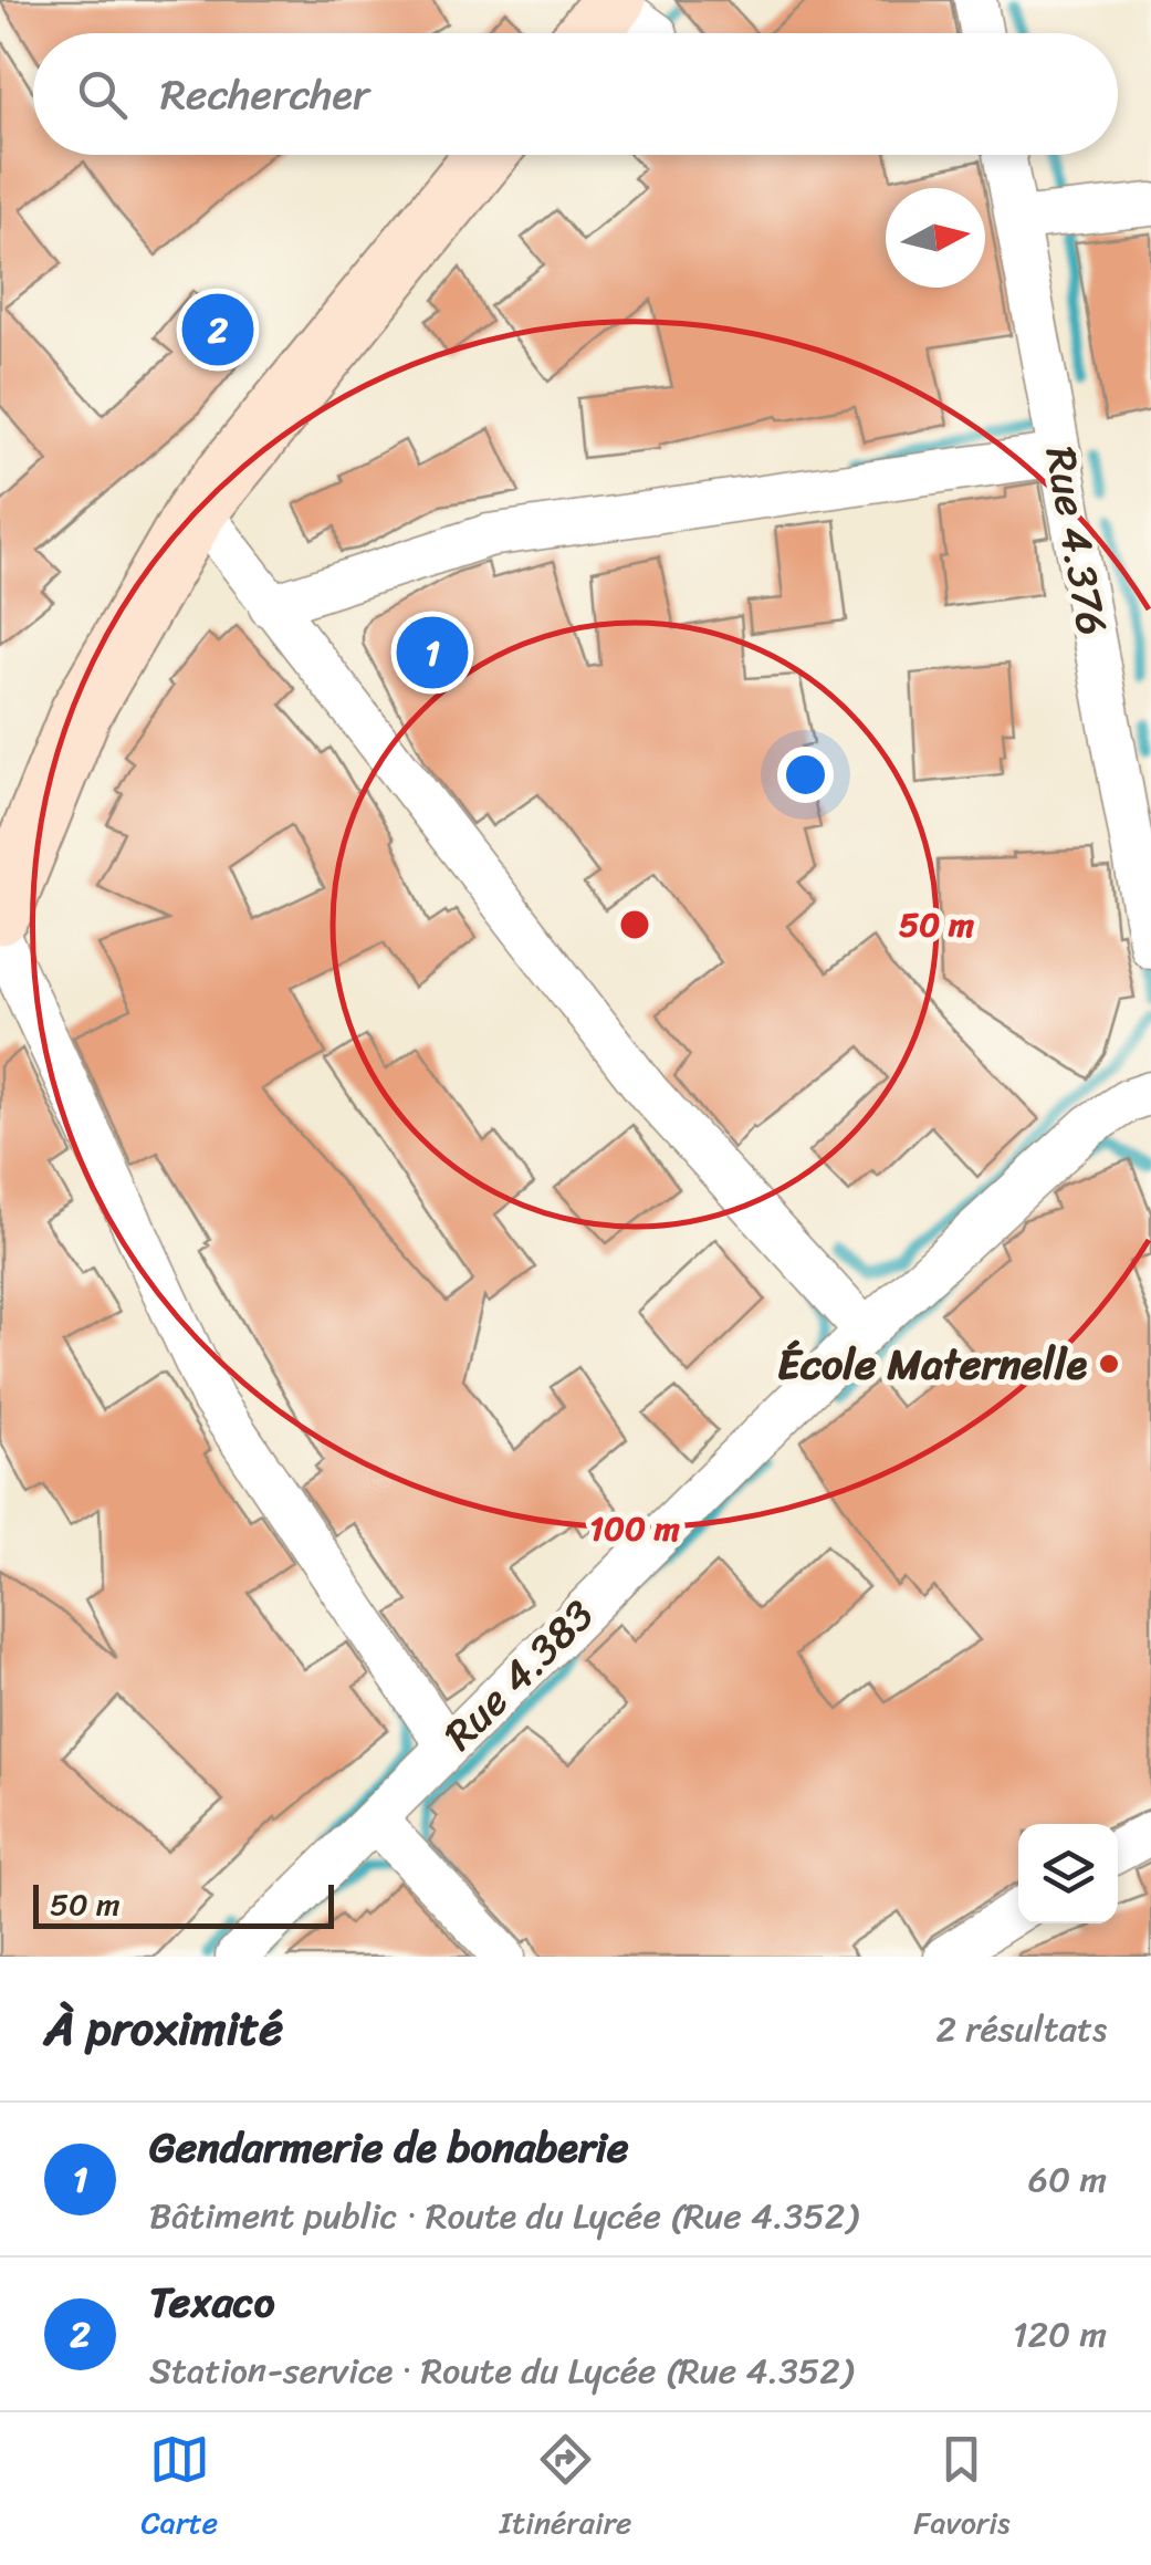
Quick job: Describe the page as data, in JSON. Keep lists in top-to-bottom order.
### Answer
{
  "streets": {
    "street": ["Rue 4.376", "Rue 4.383"]
  },
  "places": ["École Maternelle"],
  "scale_bar": "50 m",
  "north": "right",
  "page": {
    "search": "Rechercher",
    "pins": ["2", "1"],
    "scale": "50 m",
    "heading": ["À proximité", "2 résultats"],
    "list": [
      {
        "mark": "1",
        "name": "Gendarmerie de bonaberie",
        "note": "Bâtiment public · Route du Lycée (Rue 4.352)",
        "value": "60 m"
      },
      {
        "mark": "2",
        "name": "Texaco",
        "note": "Station-service · Route du Lycée (Rue 4.352)",
        "value": "120 m"
      }
    ],
    "nav": ["Carte", "Itinéraire", "Favoris"]
  },
  "rings": ["50 m", "100 m"]
}
